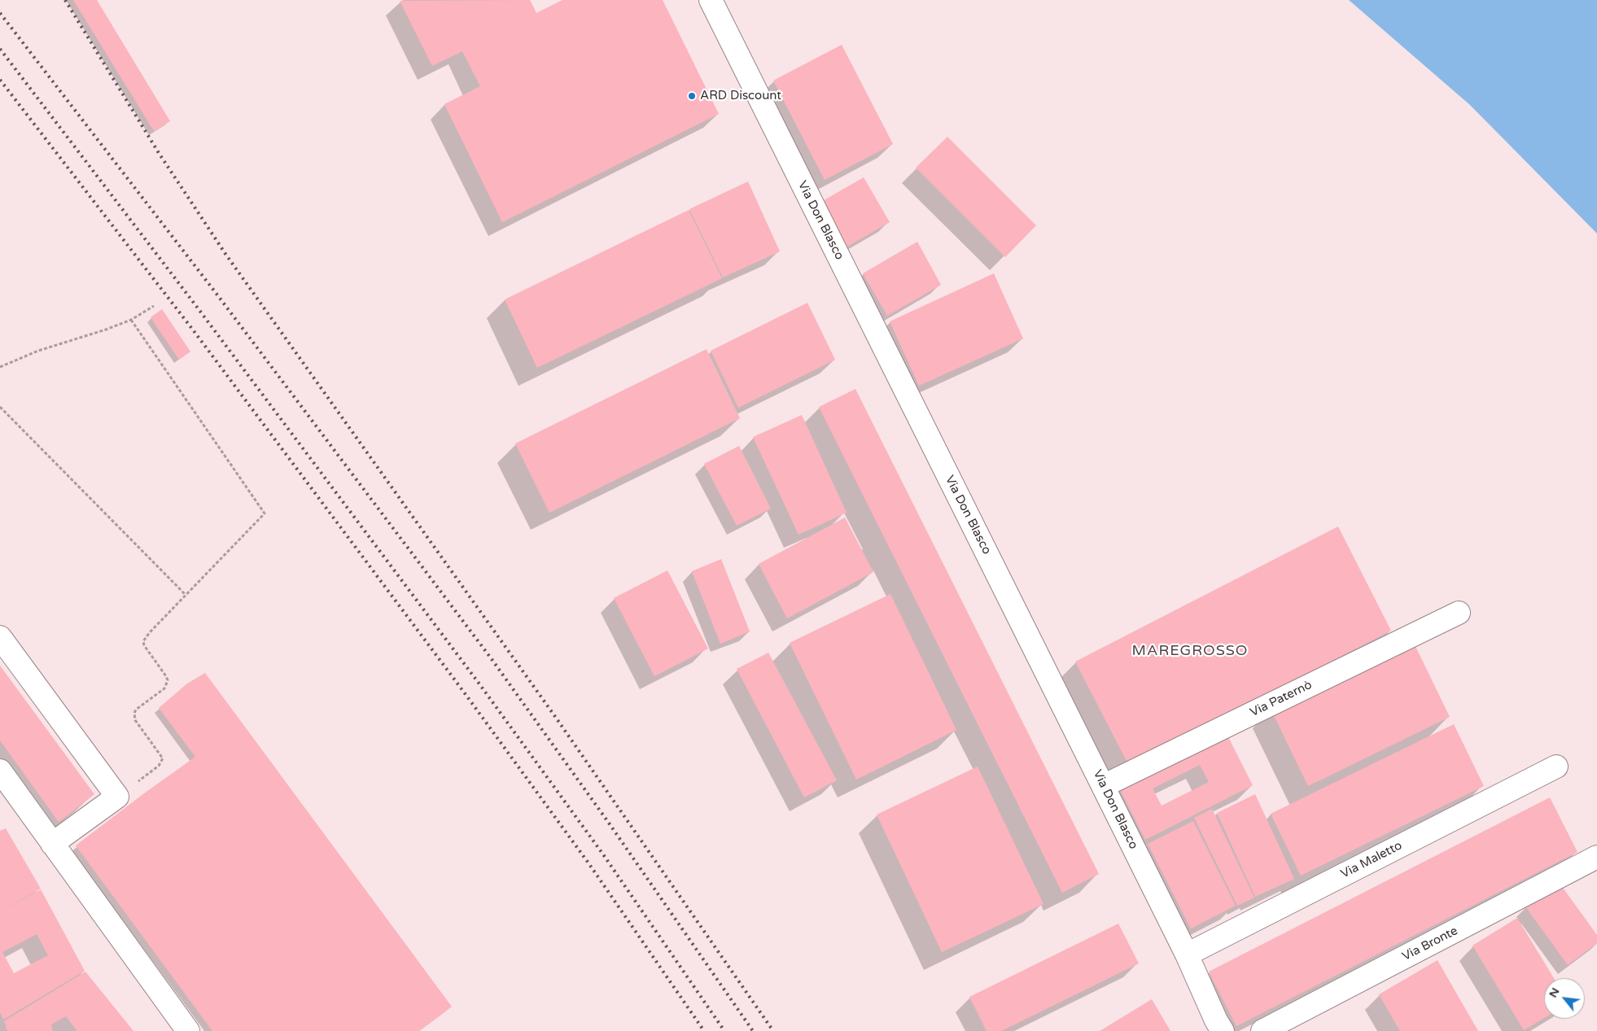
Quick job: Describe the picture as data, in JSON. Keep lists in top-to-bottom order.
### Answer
{
  "streets": {
    "street": [
      "Via Don Blasco",
      "Via Paternò",
      "Via Maletto",
      "Via Bronte"
    ]
  },
  "crossings": [
    ["Via Don Blasco", "Via Paternò"],
    ["Via Don Blasco", "Via Maletto"]
  ],
  "districts": ["MAREGROSSO"],
  "places": ["ARD Discount"],
  "north": "top left"
}
